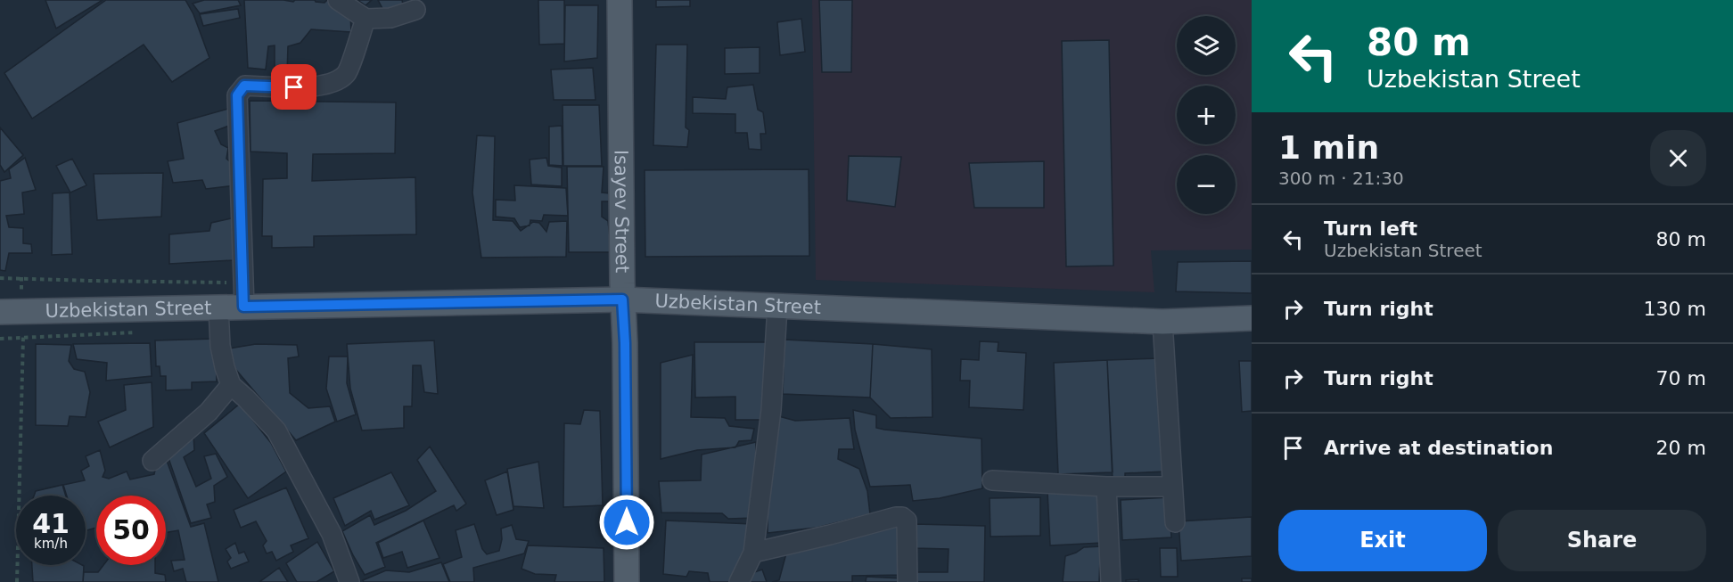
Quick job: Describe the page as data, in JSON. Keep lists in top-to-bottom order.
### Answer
{
  "streets": {
    "main road": ["Isayev Street", "Uzbekistan Street"]
  },
  "crossings": [
    ["Isayev Street", "Uzbekistan Street"]
  ],
  "page": {
    "turn": ["80 m", "Uzbekistan Street"],
    "map_buttons": ["+", "−"],
    "heading": ["1 min", "300 m · 21:30"],
    "list": [
      {
        "name": "Turn left",
        "note": "Uzbekistan Street",
        "value": "80 m"
      },
      {
        "name": "Turn right",
        "value": "130 m"
      },
      {
        "name": "Turn right",
        "value": "70 m"
      },
      {
        "name": "Arrive at destination",
        "value": "20 m"
      }
    ],
    "speed": "41 km/h",
    "limit": "50",
    "buttons": ["Exit", "Share"]
  }
}
